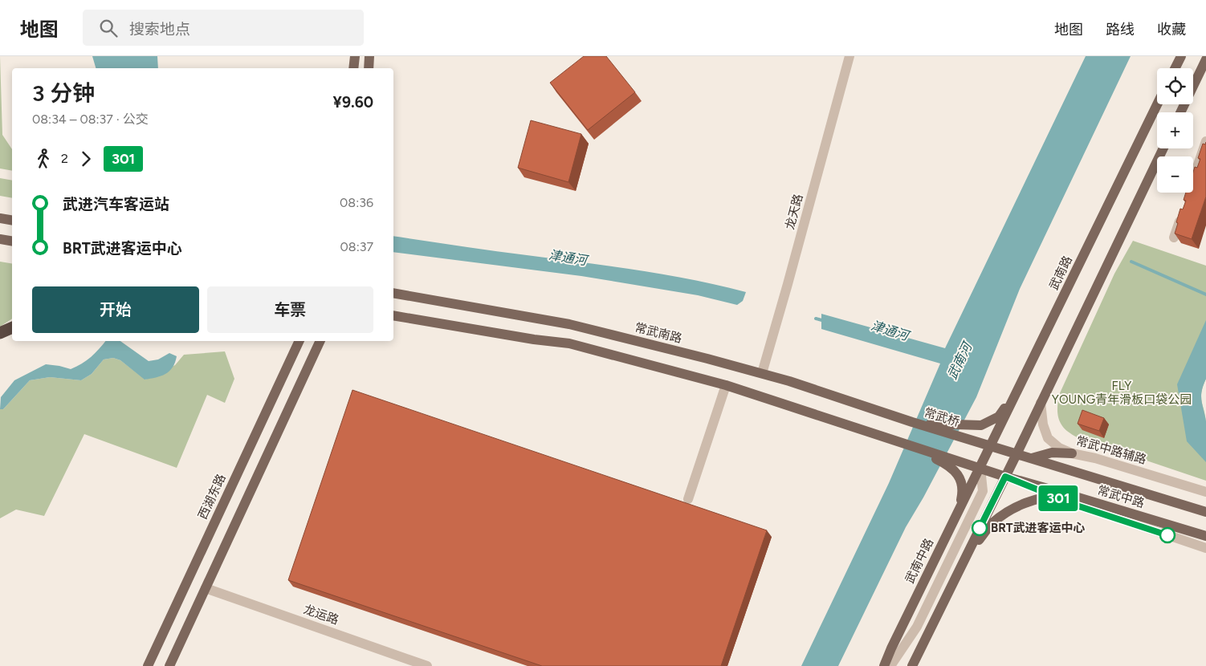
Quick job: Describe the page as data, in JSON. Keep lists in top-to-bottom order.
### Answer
{
  "streets": {
    "main road": [
      "武南路",
      "常武南路",
      "常武桥",
      "西湖东路",
      "常武中路",
      "武南中路"
    ],
    "street": ["龙天路", "常武中路辅路", "龙运路"]
  },
  "crossings": [
    ["龙天路", "常武南路"],
    ["武南路", "常武桥"],
    ["武南路", "常武中路"],
    ["武南路", "武南中路"],
    ["常武南路", "常武桥"],
    ["常武桥", "常武中路"],
    ["常武中路", "武南中路"]
  ],
  "water": ["津通河", "武南河"],
  "parks": ["FLY YOUNG青年滑板口袋公园"],
  "places": ["BRT武进客运中心"],
  "lines": ["bus line 301"],
  "page": {
    "header": "地图",
    "search": "搜索地点",
    "nav": ["地图", "路线", "收藏"],
    "on_map": "301",
    "map_buttons": ["+", "−"],
    "heading": ["3 分钟", "08:34 – 08:37 · 公交", "¥9.60"],
    "legs": ["2", "301"],
    "list": [
      {
        "name": "武进汽车客运站",
        "value": "08:36"
      },
      {
        "name": "BRT武进客运中心",
        "value": "08:37"
      }
    ],
    "buttons": ["开始", "车票"]
  }
}
